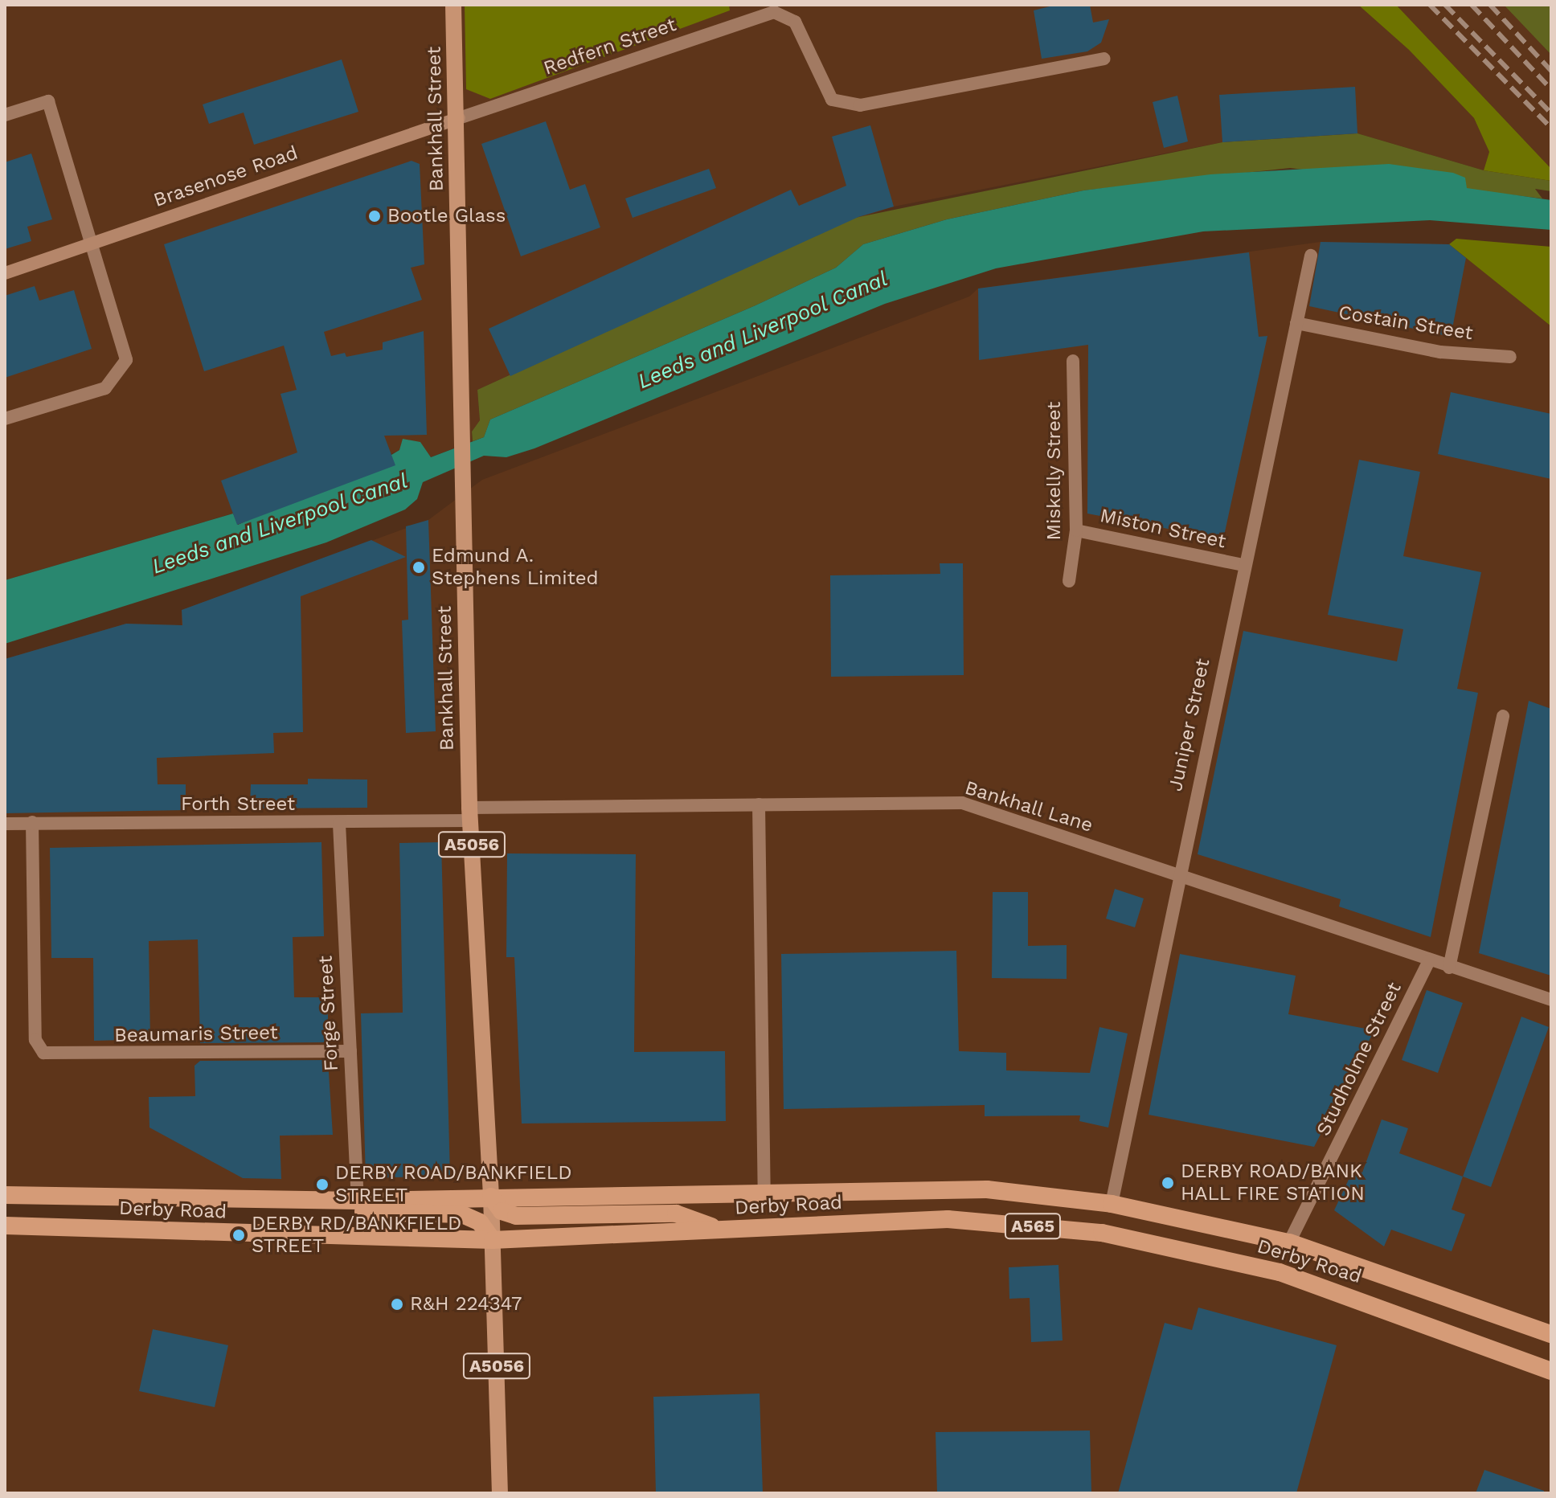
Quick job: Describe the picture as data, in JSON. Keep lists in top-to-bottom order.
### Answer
{
  "streets": {
    "highway": ["Derby Road", "A565"],
    "main road": ["Bankhall Street", "Brasenose Road", "A5056"],
    "street": [
      "Redfern Street",
      "Costain Street",
      "Miskelly Street",
      "Miston Street",
      "Juniper Street",
      "Forth Street",
      "Bankhall Lane",
      "Forge Street",
      "Beaumaris Street",
      "Studholme Street"
    ]
  },
  "crossings": [
    ["Redfern Street", "Bankhall Street"],
    ["Redfern Street", "Brasenose Road"],
    ["Bankhall Street", "Brasenose Road"],
    ["Bankhall Street", "Forth Street"],
    ["Bankhall Street", "Bankhall Lane"],
    ["Bankhall Street", "A5056"],
    ["Bankhall Street", "Derby Road"],
    ["Costain Street", "Juniper Street"],
    ["Miskelly Street", "Miston Street"],
    ["Miston Street", "Juniper Street"],
    ["Juniper Street", "Bankhall Lane"],
    ["Juniper Street", "Derby Road"],
    ["Forth Street", "Bankhall Lane"],
    ["Forth Street", "Forge Street"],
    ["Forth Street", "Beaumaris Street"],
    ["Bankhall Lane", "Studholme Street"],
    ["A5056", "Derby Road"],
    ["Forge Street", "Beaumaris Street"],
    ["Forge Street", "Derby Road"],
    ["Studholme Street", "Derby Road"]
  ],
  "water": ["Leeds and Liverpool Canal"],
  "places": [
    "Bootle Glass",
    "Edmund A. Stephens Limited",
    "DERBY ROAD/BANK HALL FIRE STATION",
    "DERBY ROAD/BANKFIELD STREET",
    "DERBY RD/BANKFIELD STREET",
    "R&H 224347"
  ]
}
